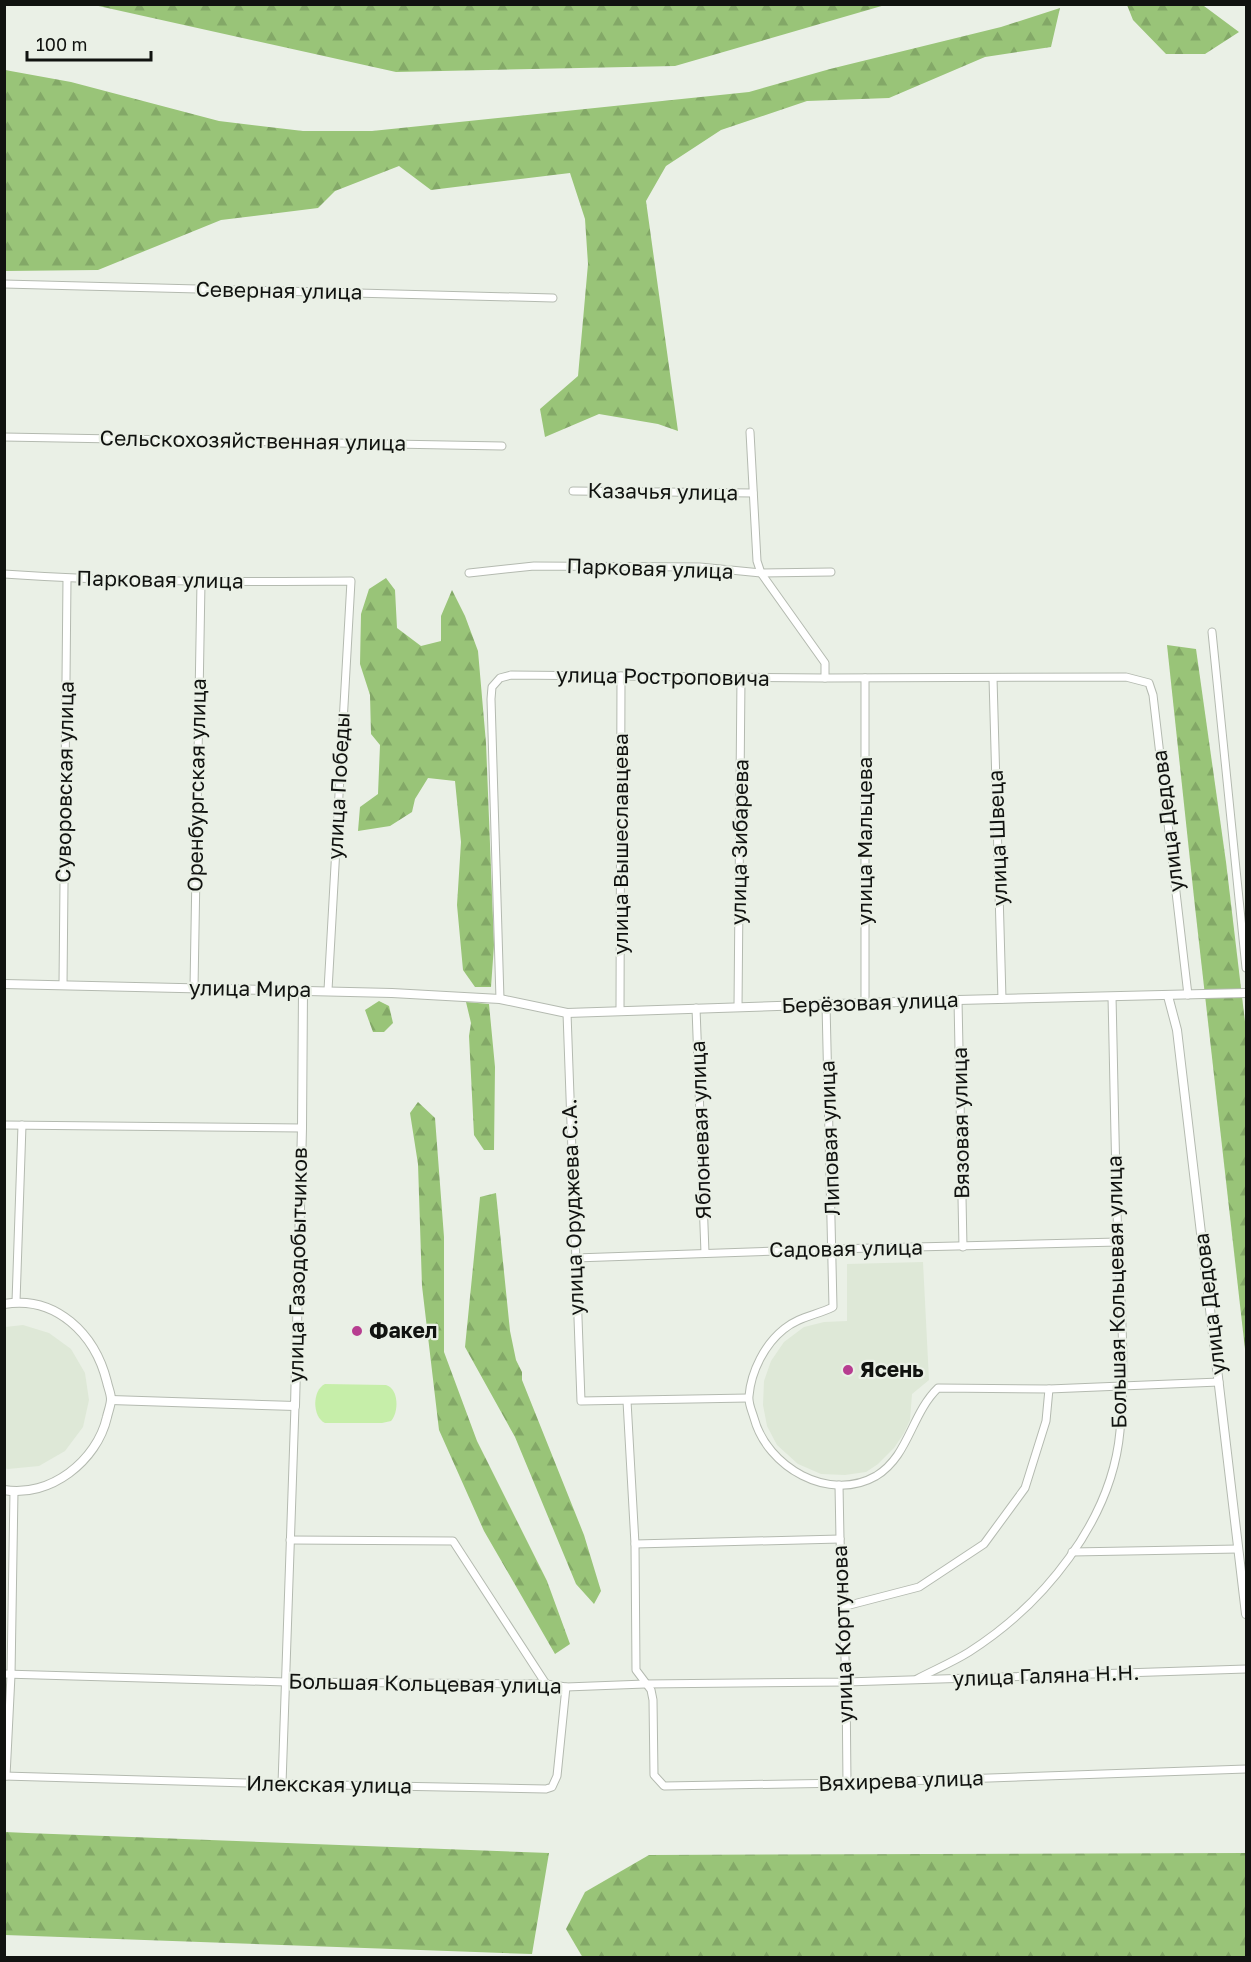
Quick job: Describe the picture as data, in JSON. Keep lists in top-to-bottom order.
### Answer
{
  "streets": {
    "street": [
      "Северная улица",
      "Сельскохозяйственная улица",
      "Казачья улица",
      "Парковая улица",
      "улица Ростроповича",
      "Суворовская улица",
      "Оренбургская улица",
      "улица Победы",
      "улица Дедова",
      "улица Швеца",
      "улица Мальцева",
      "улица Зибарева",
      "улица Вышеславцева",
      "улица Мира",
      "Берёзовая улица",
      "Вязовая улица",
      "Яблоневая улица",
      "Липовая улица",
      "улица Оруджева С.А.",
      "Садовая улица",
      "улица Газодобытчиков",
      "Большая Кольцевая улица",
      "улица Кортунова",
      "улица Галяна Н.Н.",
      "Вяхирева улица",
      "Илекская улица"
    ]
  },
  "crossings": [
    ["Парковая улица", "Суворовская улица"],
    ["Парковая улица", "Оренбургская улица"],
    ["Парковая улица", "улица Победы"],
    ["улица Ростроповича", "улица Дедова"],
    ["улица Ростроповича", "улица Швеца"],
    ["улица Ростроповича", "улица Мальцева"],
    ["улица Ростроповича", "улица Зибарева"],
    ["улица Ростроповича", "улица Вышеславцева"],
    ["улица Ростроповича", "улица Мира"],
    ["улица Ростроповича", "Берёзовая улица"],
    ["Суворовская улица", "улица Мира"],
    ["Оренбургская улица", "улица Мира"],
    ["улица Победы", "улица Мира"],
    ["улица Дедова", "Берёзовая улица"],
    ["улица Швеца", "Берёзовая улица"],
    ["улица Мальцева", "Берёзовая улица"],
    ["улица Зибарева", "Берёзовая улица"],
    ["улица Вышеславцева", "Берёзовая улица"],
    ["улица Мира", "Берёзовая улица"],
    ["улица Мира", "улица Газодобытчиков"],
    ["Берёзовая улица", "Вязовая улица"],
    ["Берёзовая улица", "Яблоневая улица"],
    ["Берёзовая улица", "Липовая улица"],
    ["Берёзовая улица", "улица Оруджева С.А."],
    ["Берёзовая улица", "Большая Кольцевая улица"],
    ["Вязовая улица", "Садовая улица"],
    ["Яблоневая улица", "Садовая улица"],
    ["Липовая улица", "Садовая улица"],
    ["улица Оруджева С.А.", "Садовая улица"],
    ["улица Оруджева С.А.", "Вяхирева улица"],
    ["Садовая улица", "Большая Кольцевая улица"],
    ["улица Газодобытчиков", "Большая Кольцевая улица"],
    ["улица Газодобытчиков", "Илекская улица"],
    ["Большая Кольцевая улица", "улица Кортунова"],
    ["Большая Кольцевая улица", "улица Галяна Н.Н."],
    ["Большая Кольцевая улица", "Вяхирева улица"],
    ["Большая Кольцевая улица", "Илекская улица"],
    ["улица Кортунова", "улица Галяна Н.Н."],
    ["улица Кортунова", "Вяхирева улица"]
  ],
  "places": ["Факел", "Ясень"],
  "scale_bar": "100 m"
}
